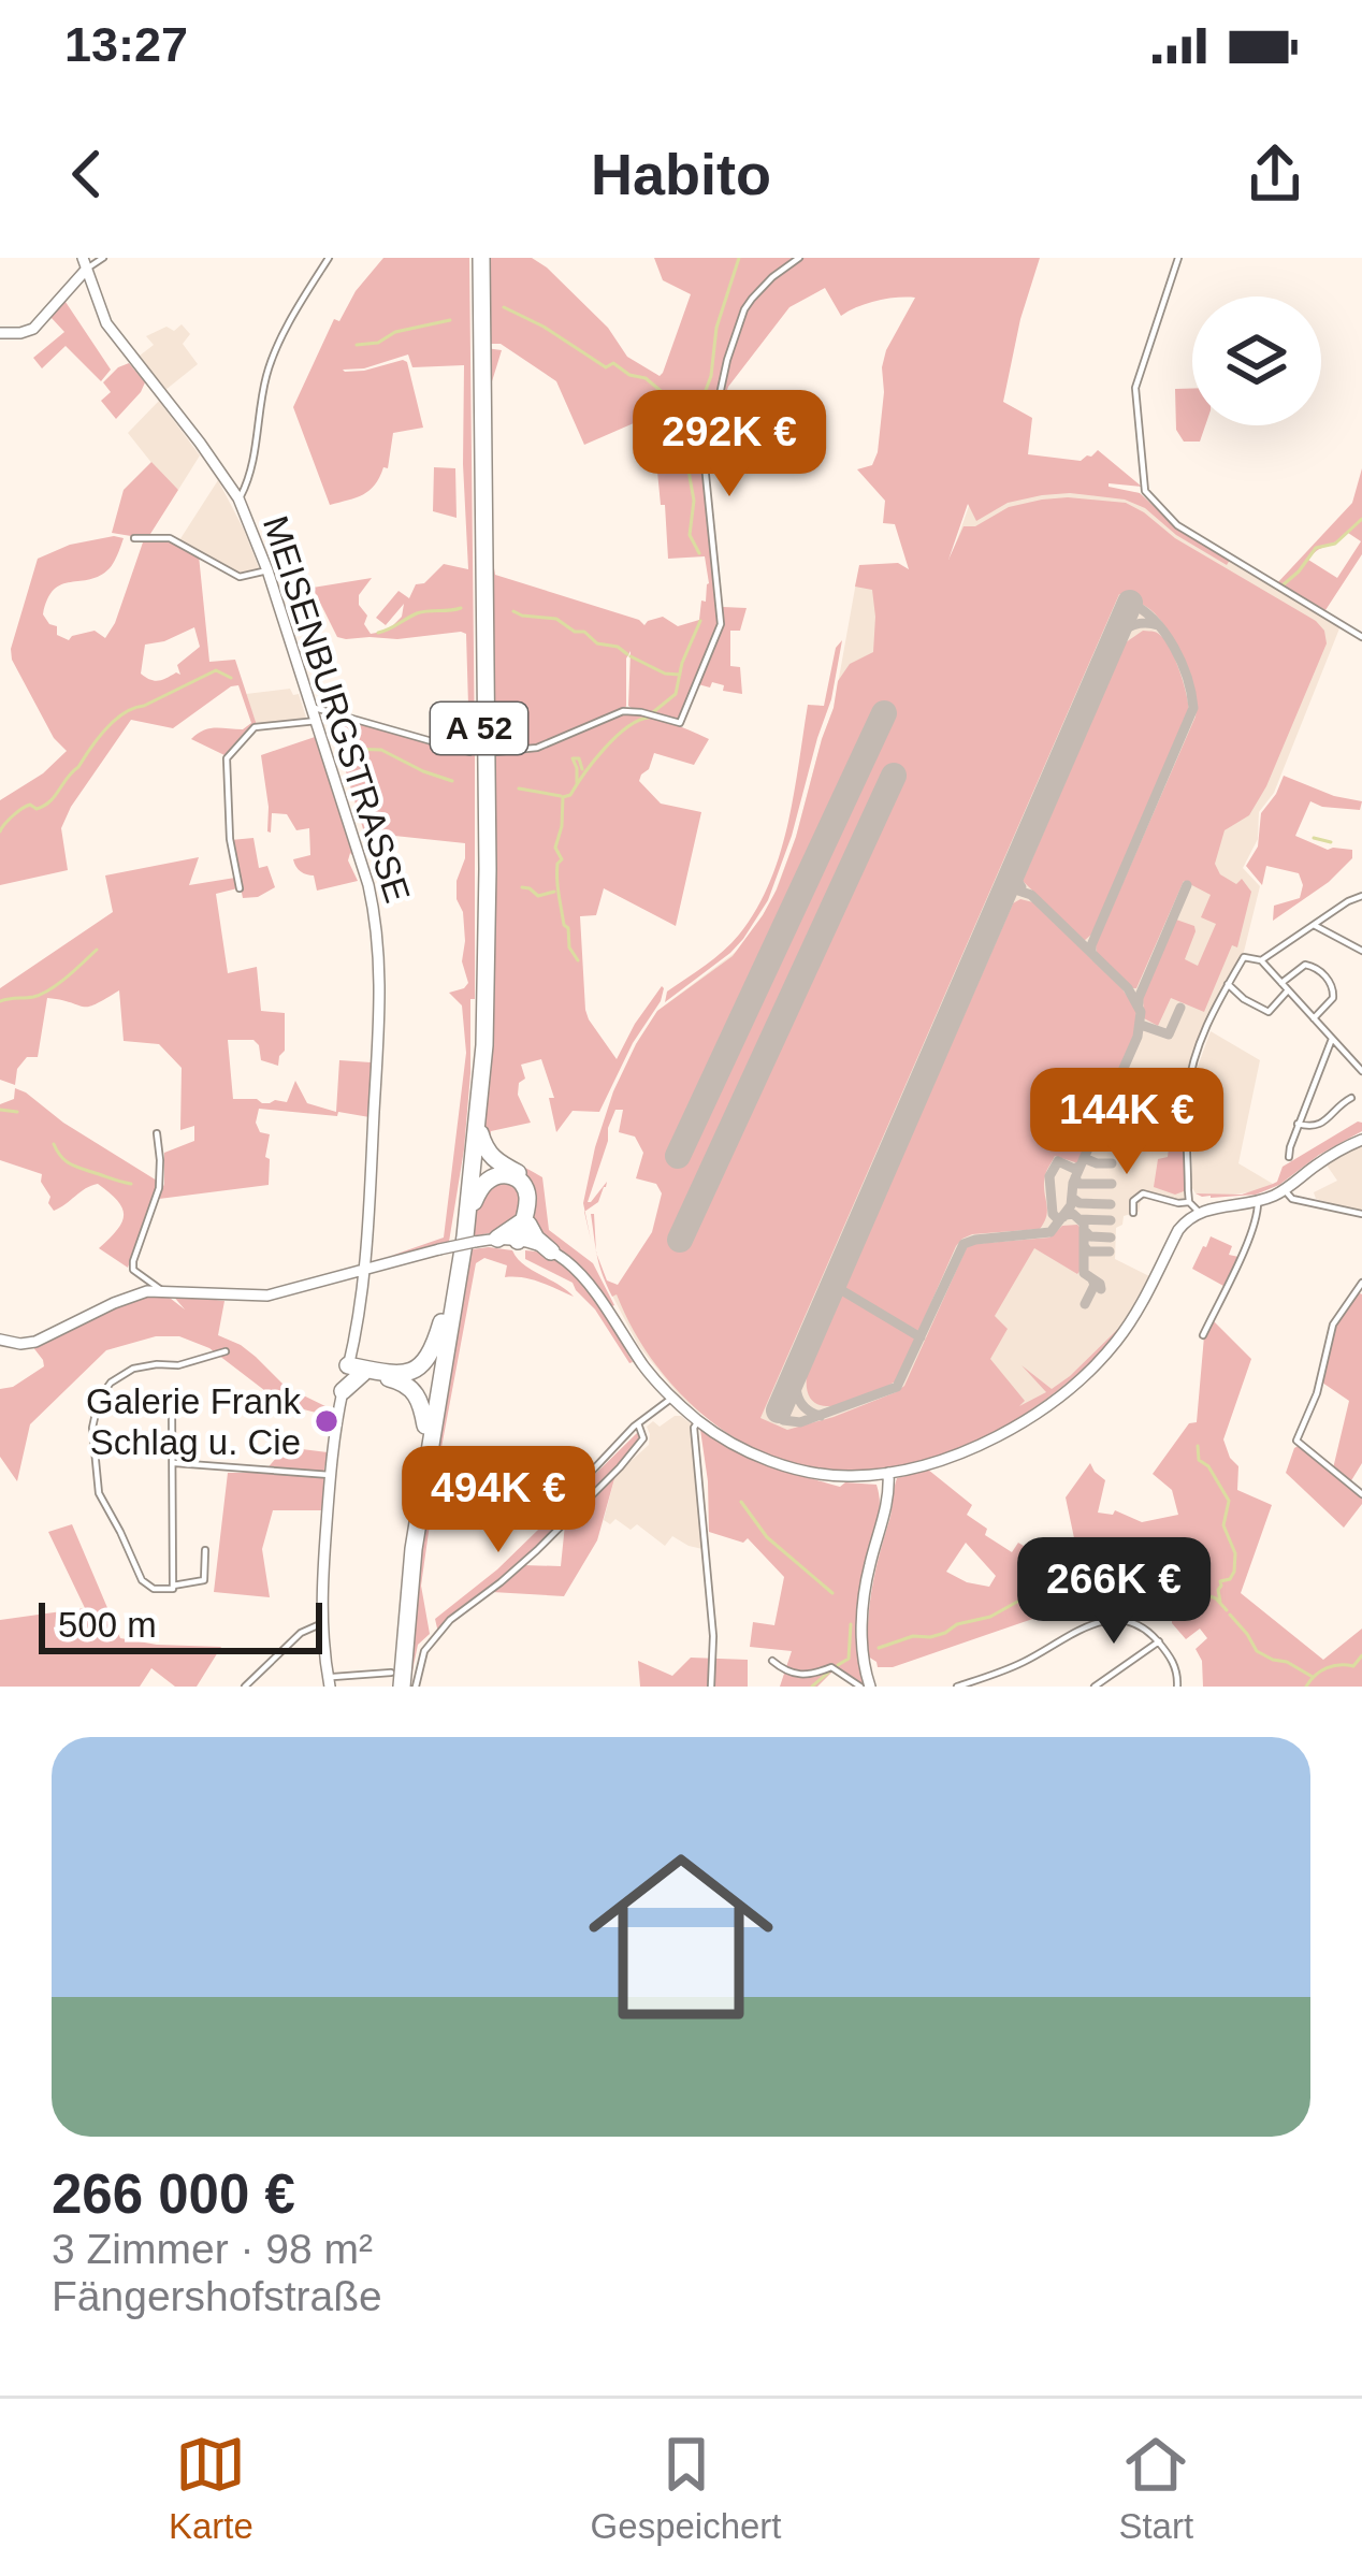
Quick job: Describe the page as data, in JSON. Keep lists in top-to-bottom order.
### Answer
{
  "streets": {
    "highway": ["A 52"],
    "main road": ["MEISENBURGSTRASSE"]
  },
  "places": ["Galerie Frank Schlag u. Cie"],
  "scale_bar": "500 m",
  "page": {
    "status": "13:27",
    "header": "Habito",
    "price": [
      "292K €",
      "144K €",
      "494K €",
      "266K €"
    ],
    "scale": "500 m",
    "list": [
      {
        "name": "266 000 €",
        "note": "3 Zimmer · 98 m² · Fängershofstraße"
      }
    ],
    "tabs": ["Karte", "Gespeichert", "Start"]
  }
}
